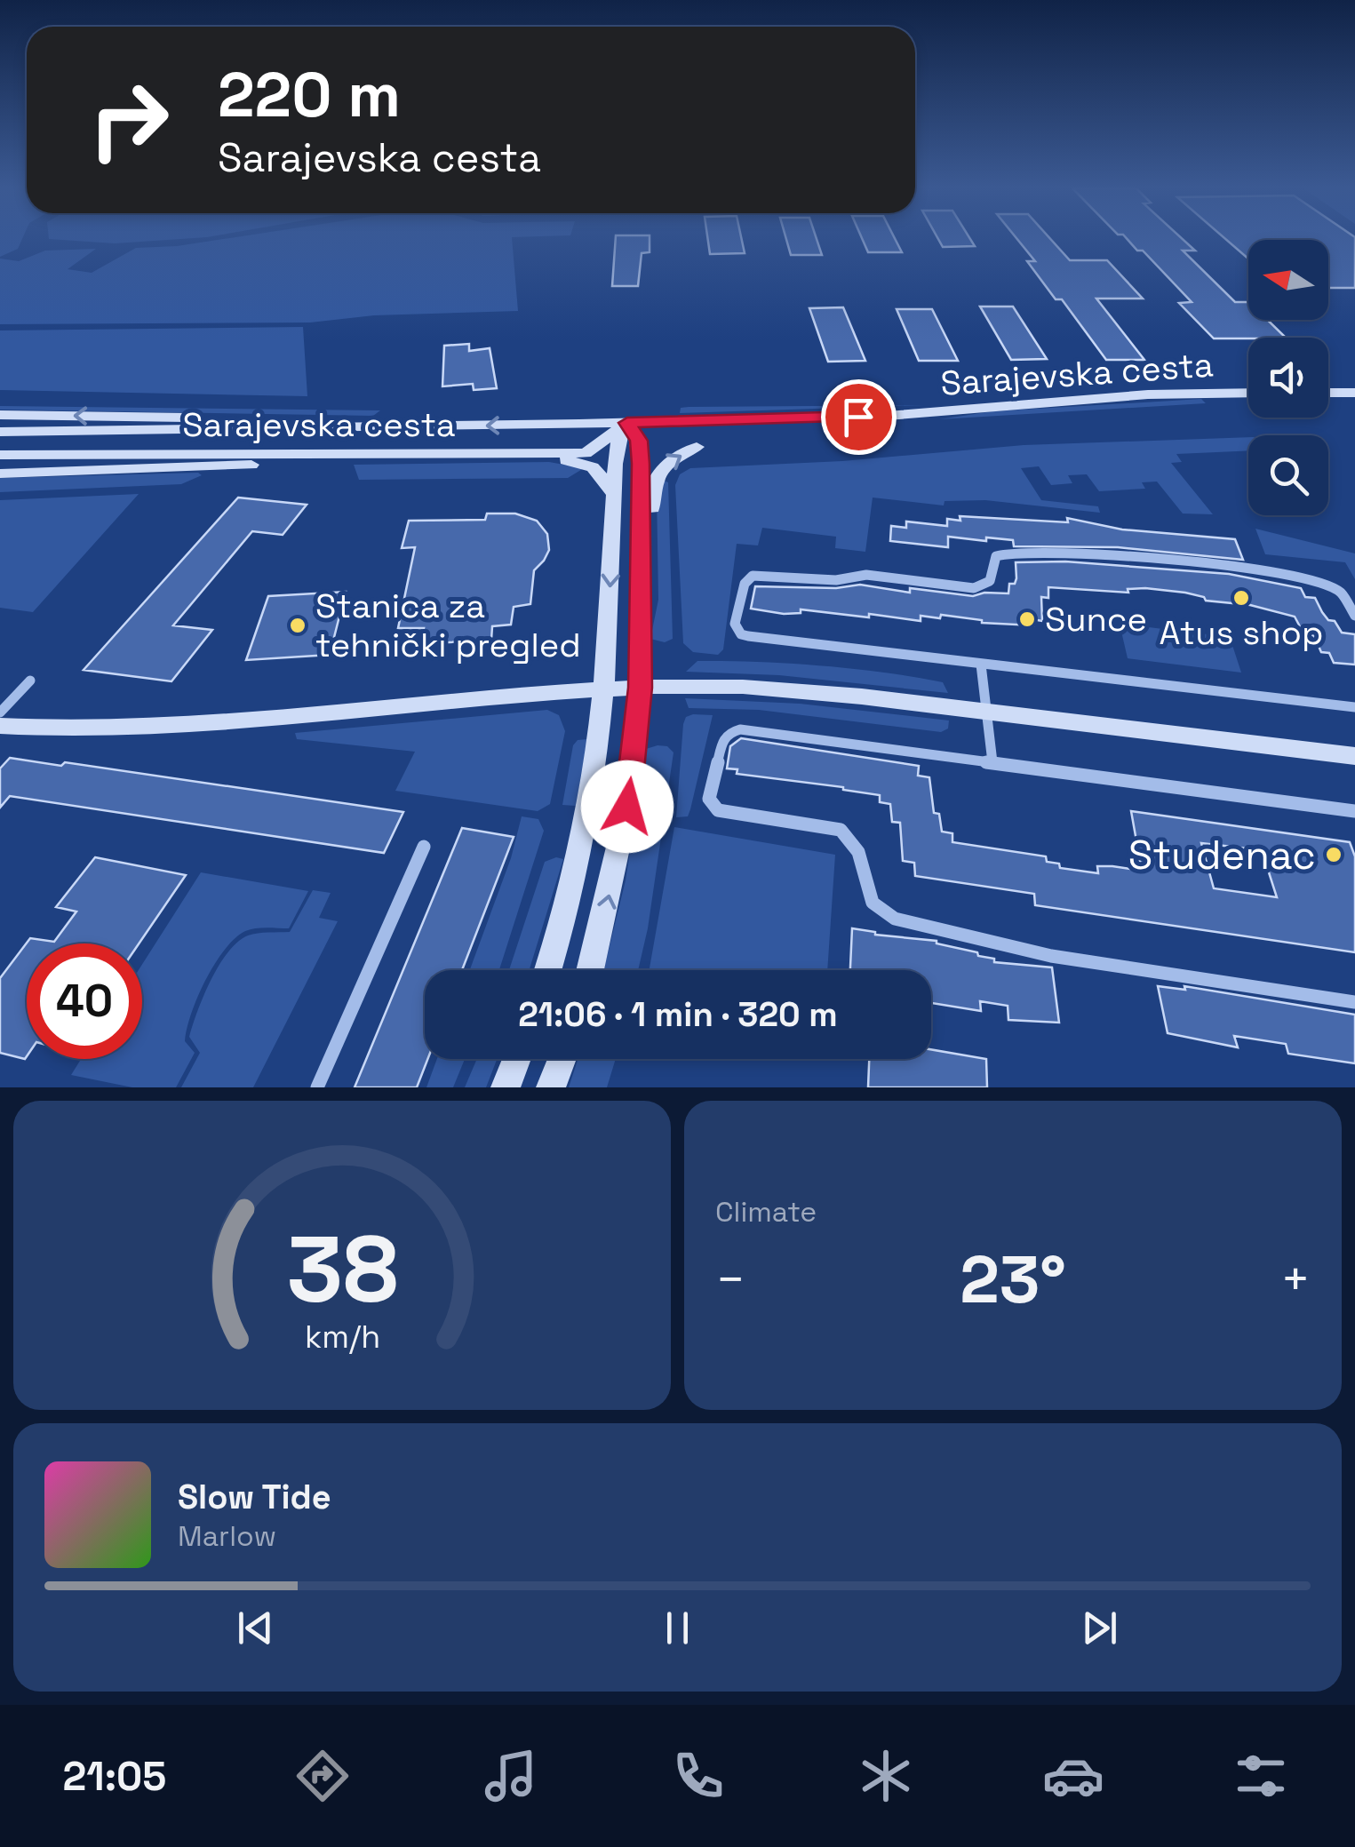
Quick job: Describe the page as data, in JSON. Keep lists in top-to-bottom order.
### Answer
{
  "streets": {
    "main road": ["Sarajevska cesta"]
  },
  "places": [
    "Atus shop",
    "Sunce",
    "Stanica za tehnički pregled",
    "Studenac"
  ],
  "north": "left",
  "page": {
    "turn": ["220 m", "Sarajevska cesta"],
    "limit": "40",
    "trip": "21:06 · 1 min · 320 m",
    "tile": "Climate",
    "heat": ["−", "23°", "+"],
    "song": ["Slow Tide", "Marlow"],
    "tabs": "21:05",
    "gauge": ["38", "km/h"]
  }
}
